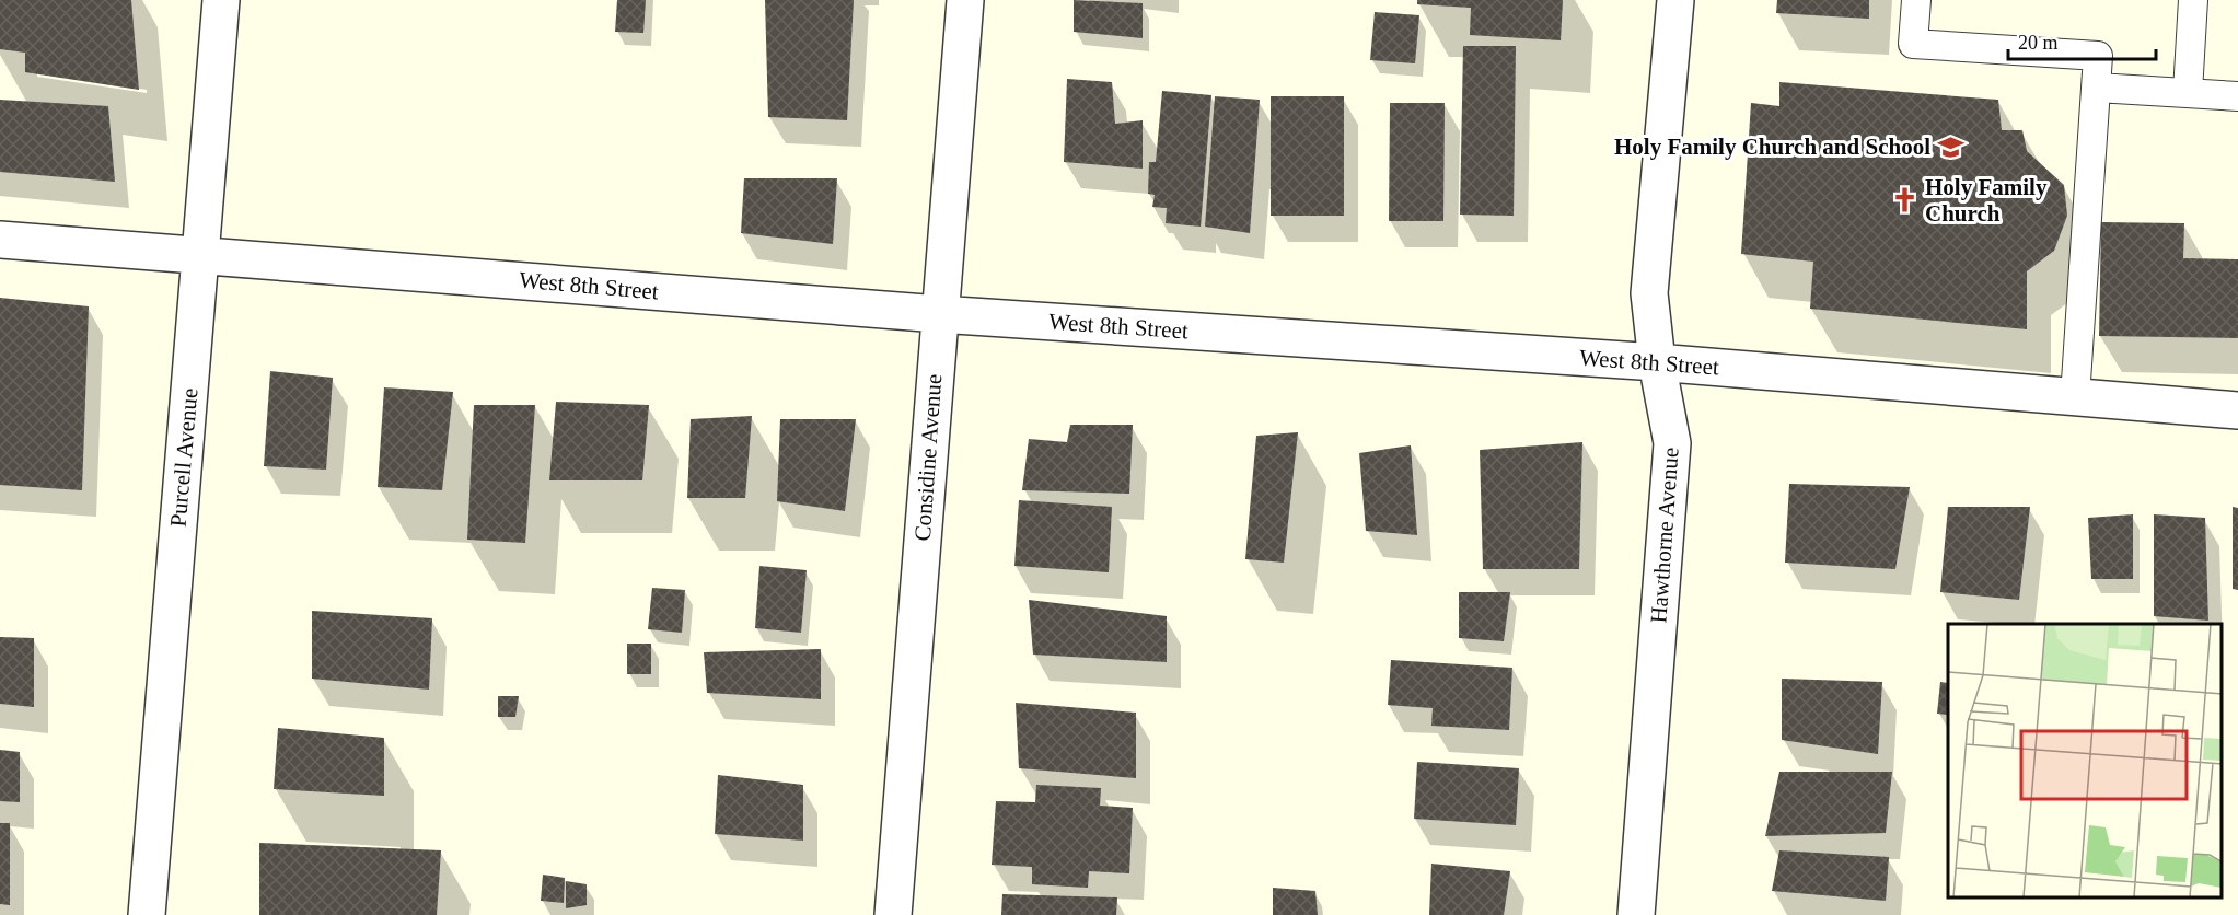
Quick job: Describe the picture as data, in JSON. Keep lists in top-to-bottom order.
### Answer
{
  "streets": {
    "street": [
      "West 8th Street",
      "Purcell Avenue",
      "Considine Avenue",
      "Hawthorne Avenue"
    ]
  },
  "crossings": [
    ["West 8th Street", "Purcell Avenue"],
    ["West 8th Street", "Considine Avenue"],
    ["West 8th Street", "Hawthorne Avenue"]
  ],
  "places": {
    "school or university": ["Holy Family Church and School"],
    "church": ["Holy Family Church"]
  },
  "scale_bar": "20 m"
}
